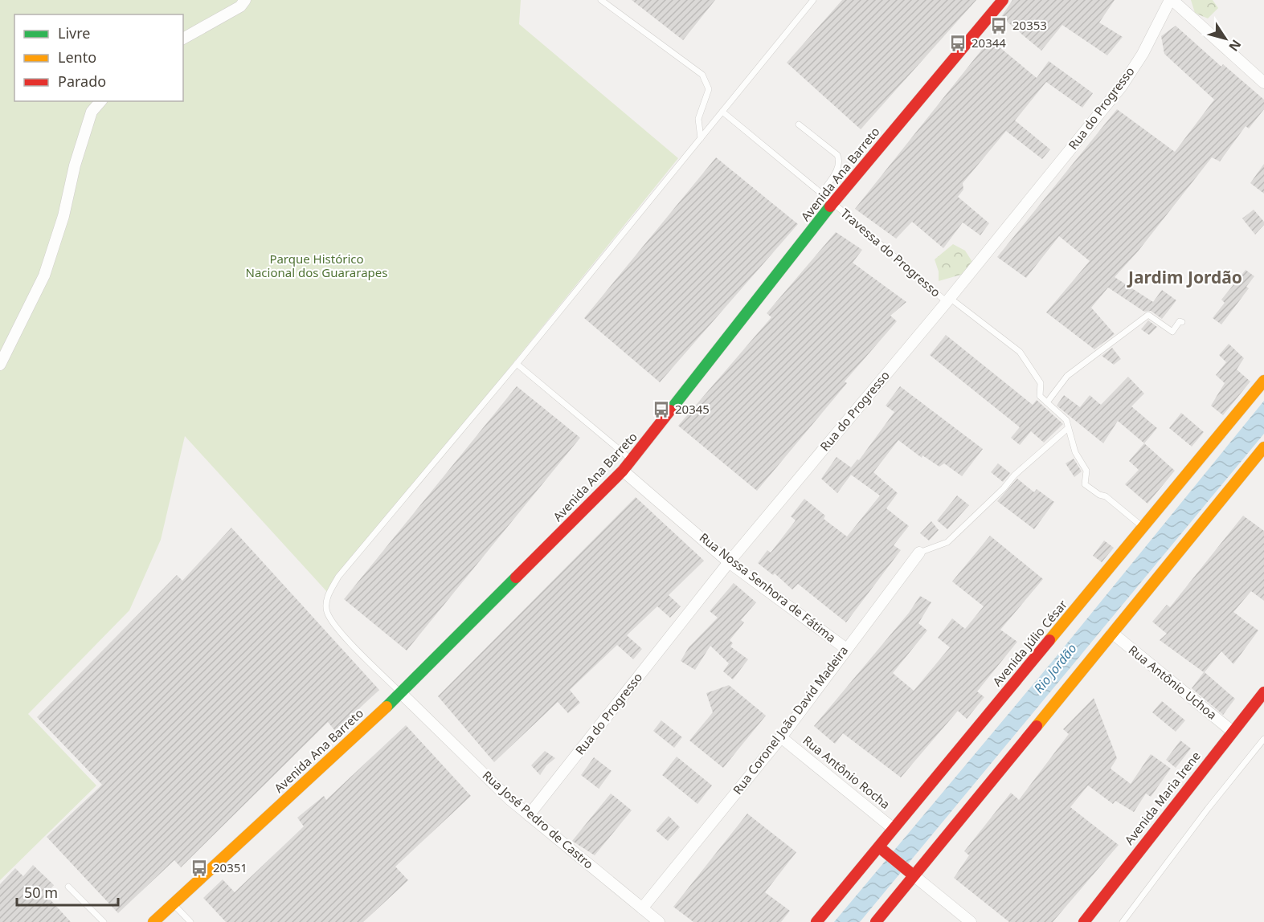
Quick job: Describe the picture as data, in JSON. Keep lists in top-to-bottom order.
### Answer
{
  "streets": {
    "street": [
      "Rua do Progresso",
      "Avenida Ana Barreto",
      "Rua Nossa Senhora de Fátima",
      "Avenida Júlio César",
      "Rua Antônio Uchoa",
      "Rua Coronel João David Madeira",
      "Rua Antônio Rocha",
      "Avenida Maria Irene",
      "Rua José Pedro de Castro"
    ],
    "lane": ["Travessa do Progresso"]
  },
  "crossings": [
    ["Rua do Progresso", "Travessa do Progresso"],
    ["Rua do Progresso", "Rua Nossa Senhora de Fátima"],
    ["Rua do Progresso", "Rua José Pedro de Castro"],
    ["Avenida Ana Barreto", "Travessa do Progresso"],
    ["Avenida Ana Barreto", "Rua Nossa Senhora de Fátima"],
    ["Avenida Ana Barreto", "Rua José Pedro de Castro"],
    ["Rua Nossa Senhora de Fátima", "Rua Coronel João David Madeira"],
    ["Avenida Júlio César", "Rua Antônio Rocha"],
    ["Rua Antônio Uchoa", "Avenida Maria Irene"],
    ["Rua Coronel João David Madeira", "Rua Antônio Rocha"],
    ["Rua Coronel João David Madeira", "Rua José Pedro de Castro"]
  ],
  "districts": ["Jardim Jordão"],
  "water": ["Rio Jordão"],
  "parks": ["Parque Histórico Nacional dos Guararapes"],
  "places": {
    "bus stop": [
      "20353",
      "20344",
      "20345",
      "20351"
    ]
  },
  "legend": ["Livre", "Lento", "Parado"],
  "scale_bar": "50 m",
  "north": "bottom right"
}
